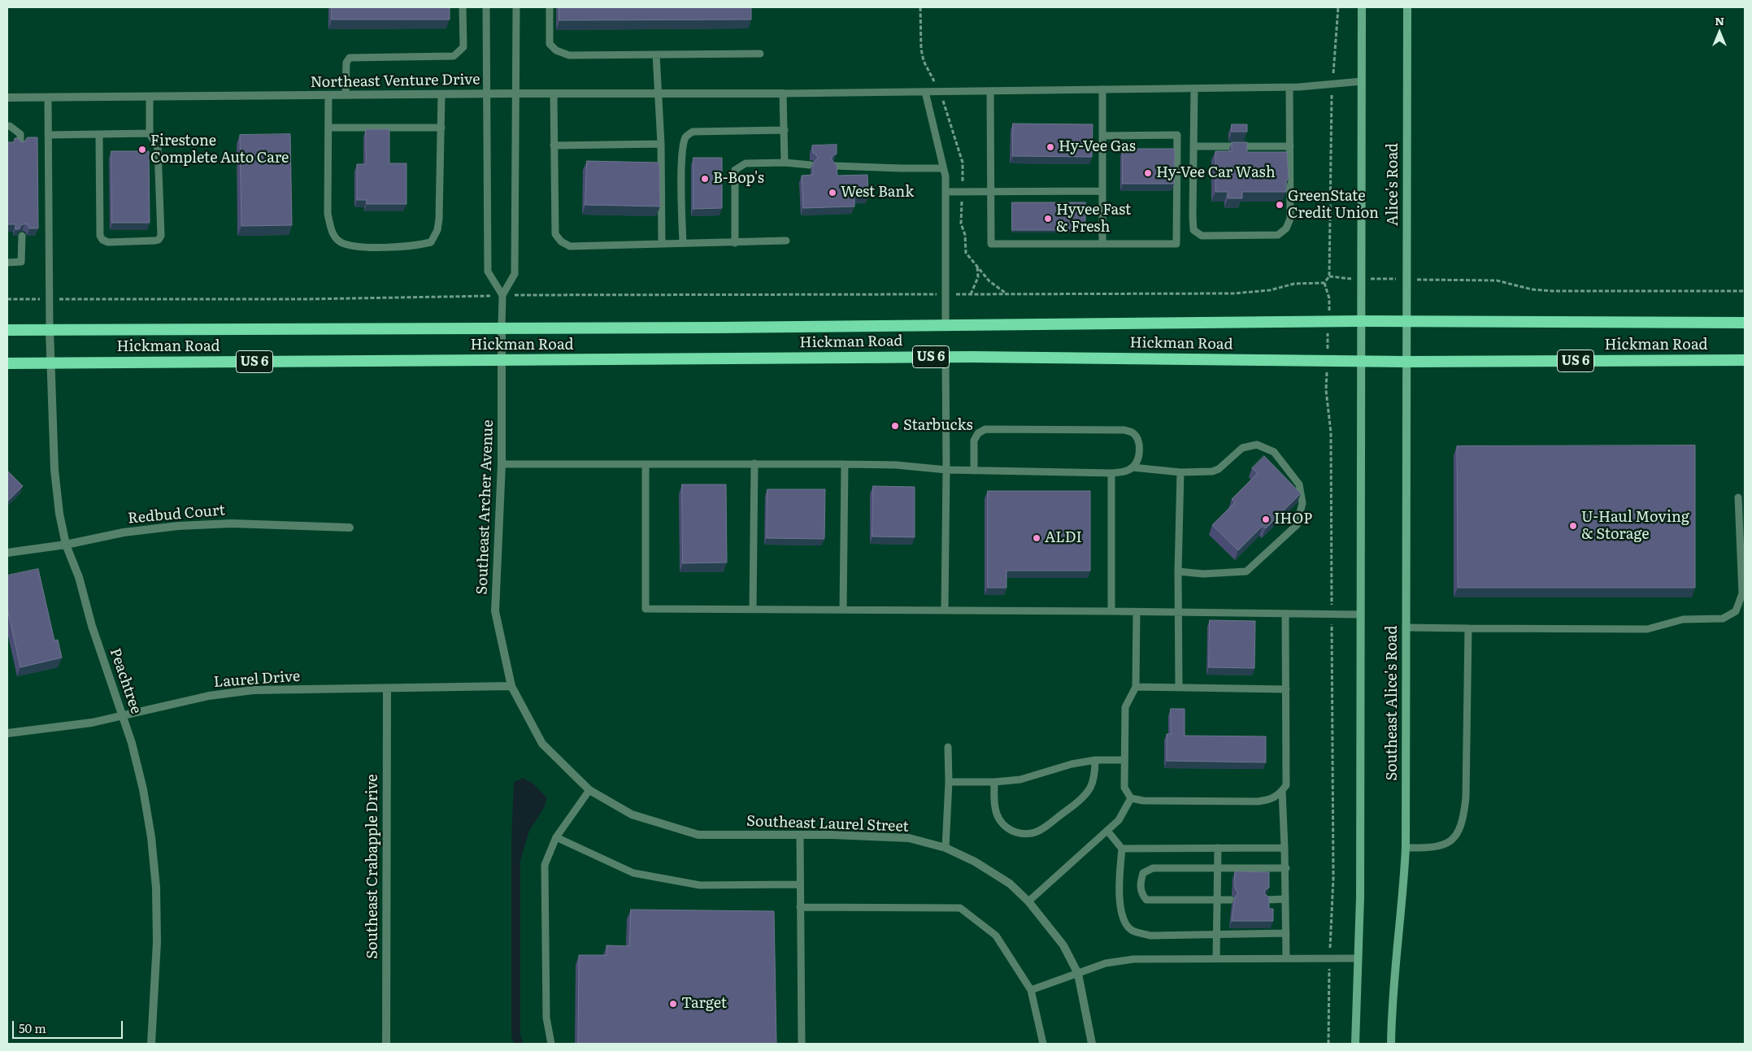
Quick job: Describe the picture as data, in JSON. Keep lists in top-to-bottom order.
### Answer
{
  "streets": {
    "highway": ["Hickman Road", "US 6"],
    "main road": ["Alice's Road", "Southeast Alice's Road"],
    "street": [
      "Northeast Venture Drive",
      "Southeast Archer Avenue",
      "Redbud Court",
      "Laurel Drive",
      "Peachtree",
      "Southeast Laurel Street",
      "Southeast Crabapple Drive"
    ]
  },
  "crossings": [
    ["Alice's Road", "Hickman Road"],
    ["Alice's Road", "Southeast Alice's Road"],
    ["Hickman Road", "Southeast Archer Avenue"],
    ["Hickman Road", "Peachtree"],
    ["Hickman Road", "Southeast Alice's Road"],
    ["Southeast Archer Avenue", "Laurel Drive"],
    ["Southeast Archer Avenue", "Southeast Laurel Street"],
    ["Redbud Court", "Peachtree"],
    ["Laurel Drive", "Peachtree"],
    ["Laurel Drive", "Southeast Laurel Street"],
    ["Laurel Drive", "Southeast Crabapple Drive"]
  ],
  "places": [
    "Hy-Vee Gas",
    "Firestone Complete Auto Care",
    "Hy-Vee Car Wash",
    "B-Bop's",
    "West Bank",
    "GreenState Credit Union",
    "Hyvee Fast & Fresh",
    "Starbucks",
    "IHOP",
    "U-Haul Moving & Storage",
    "ALDI",
    "Target"
  ],
  "scale_bar": "50 m",
  "north": "top"
}
